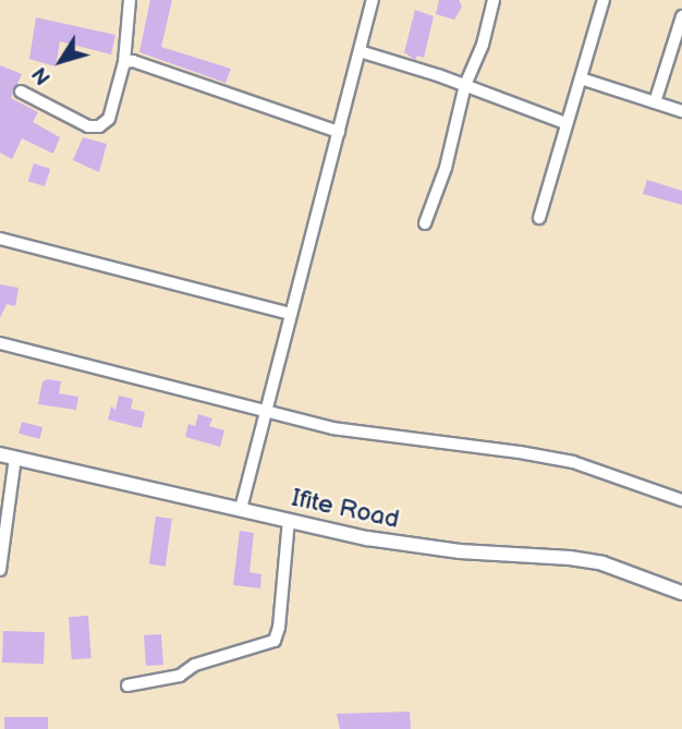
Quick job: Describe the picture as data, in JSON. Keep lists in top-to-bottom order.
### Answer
{
  "streets": {
    "street": ["Ifite Road"]
  },
  "north": "bottom left"
}
